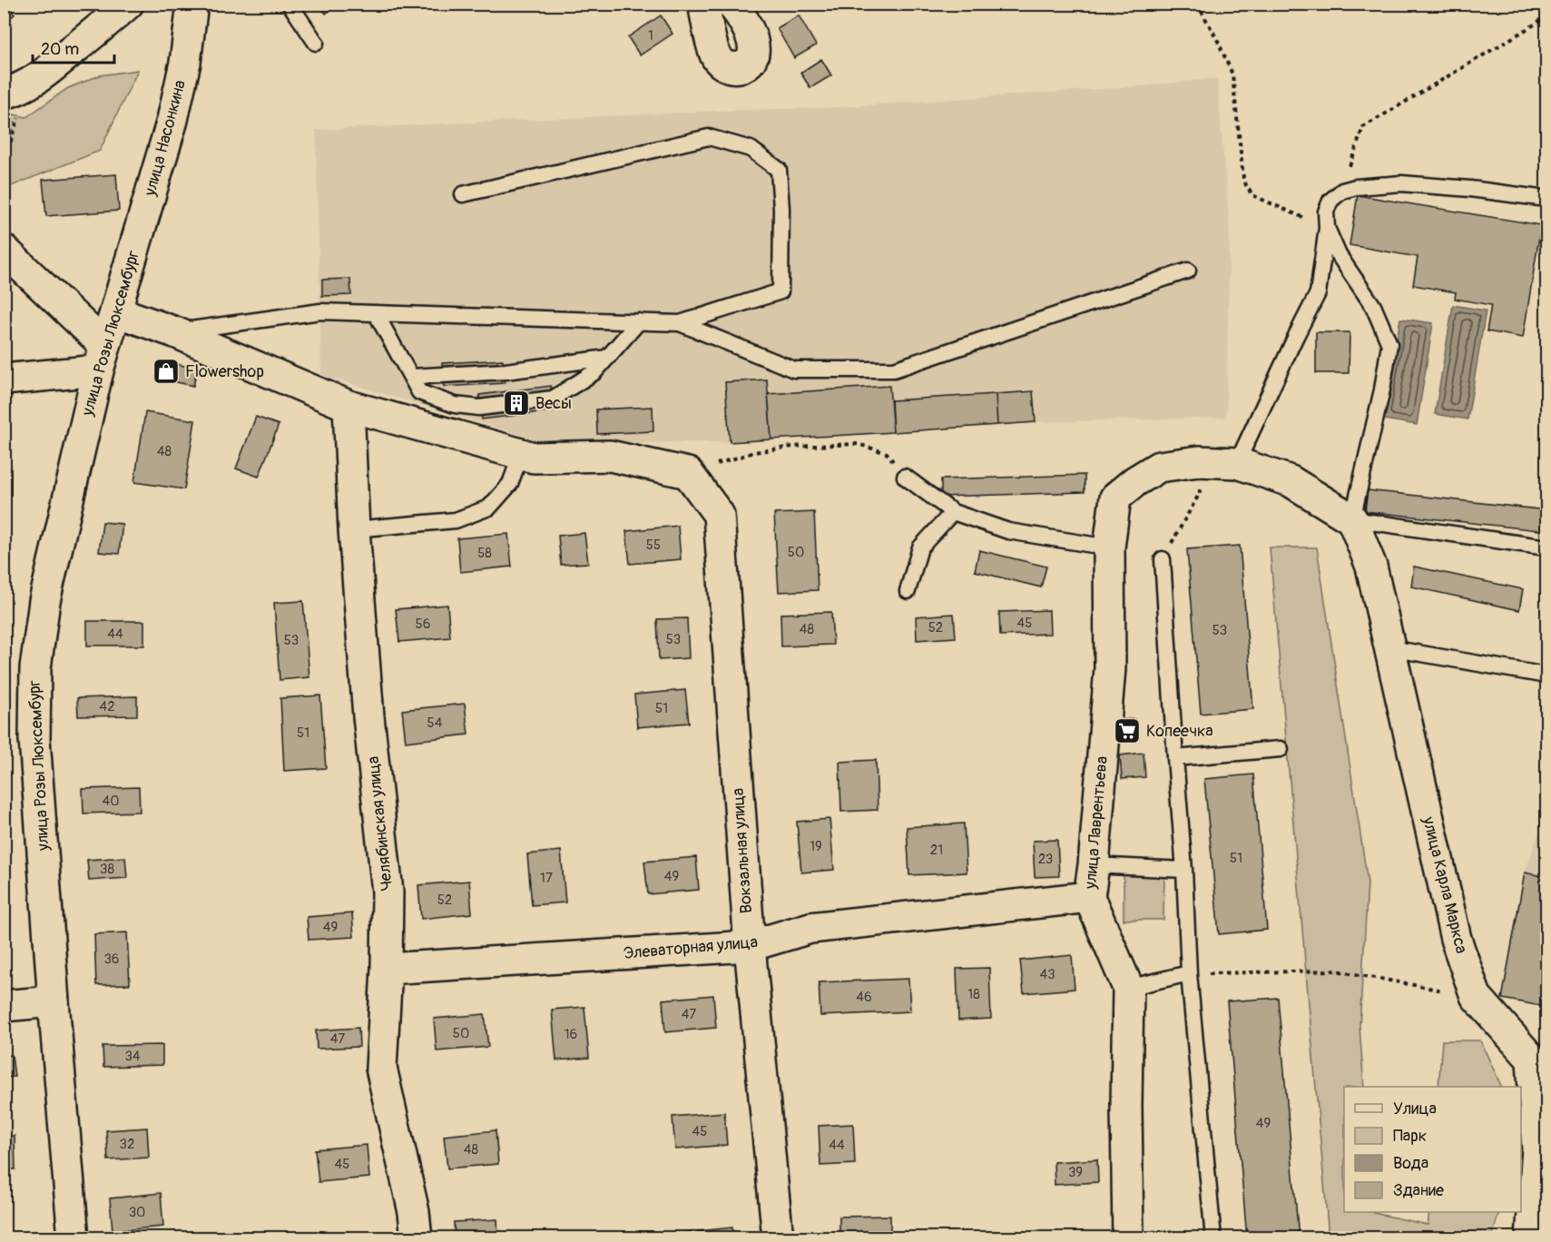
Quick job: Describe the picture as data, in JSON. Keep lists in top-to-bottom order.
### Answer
{
  "streets": {
    "street": [
      "улица Насонкина",
      "улица Розы Люксембург",
      "улица Лаврентьева",
      "Челябинская улица",
      "Вокзальная улица",
      "улица Карла Маркса",
      "Элеваторная улица"
    ]
  },
  "crossings": [
    ["улица Насонкина", "улица Розы Люксембург"],
    ["улица Лаврентьева", "Элеваторная улица"],
    ["Челябинская улица", "Элеваторная улица"],
    ["Вокзальная улица", "Элеваторная улица"]
  ],
  "places": {
    "shop": ["Flowershop"],
    "building": ["Весы"],
    "supermarket": ["Копеечка"]
  },
  "house_numbers": [
    "1",
    "48",
    "55",
    "50",
    "58",
    "45",
    "56",
    "52",
    "48",
    "53",
    "44",
    "53",
    "53",
    "42",
    "51",
    "54",
    "51",
    "40",
    "19",
    "21",
    "51",
    "23",
    "38",
    "49",
    "17",
    "52",
    "49",
    "36",
    "43",
    "18",
    "46",
    "47",
    "50",
    "16",
    "47",
    "34",
    "49",
    "45",
    "32",
    "44",
    "48",
    "45",
    "39",
    "30"
  ],
  "legend": [
    "Улица",
    "Парк",
    "Вода",
    "Здание"
  ],
  "scale_bar": "20 m"
}
